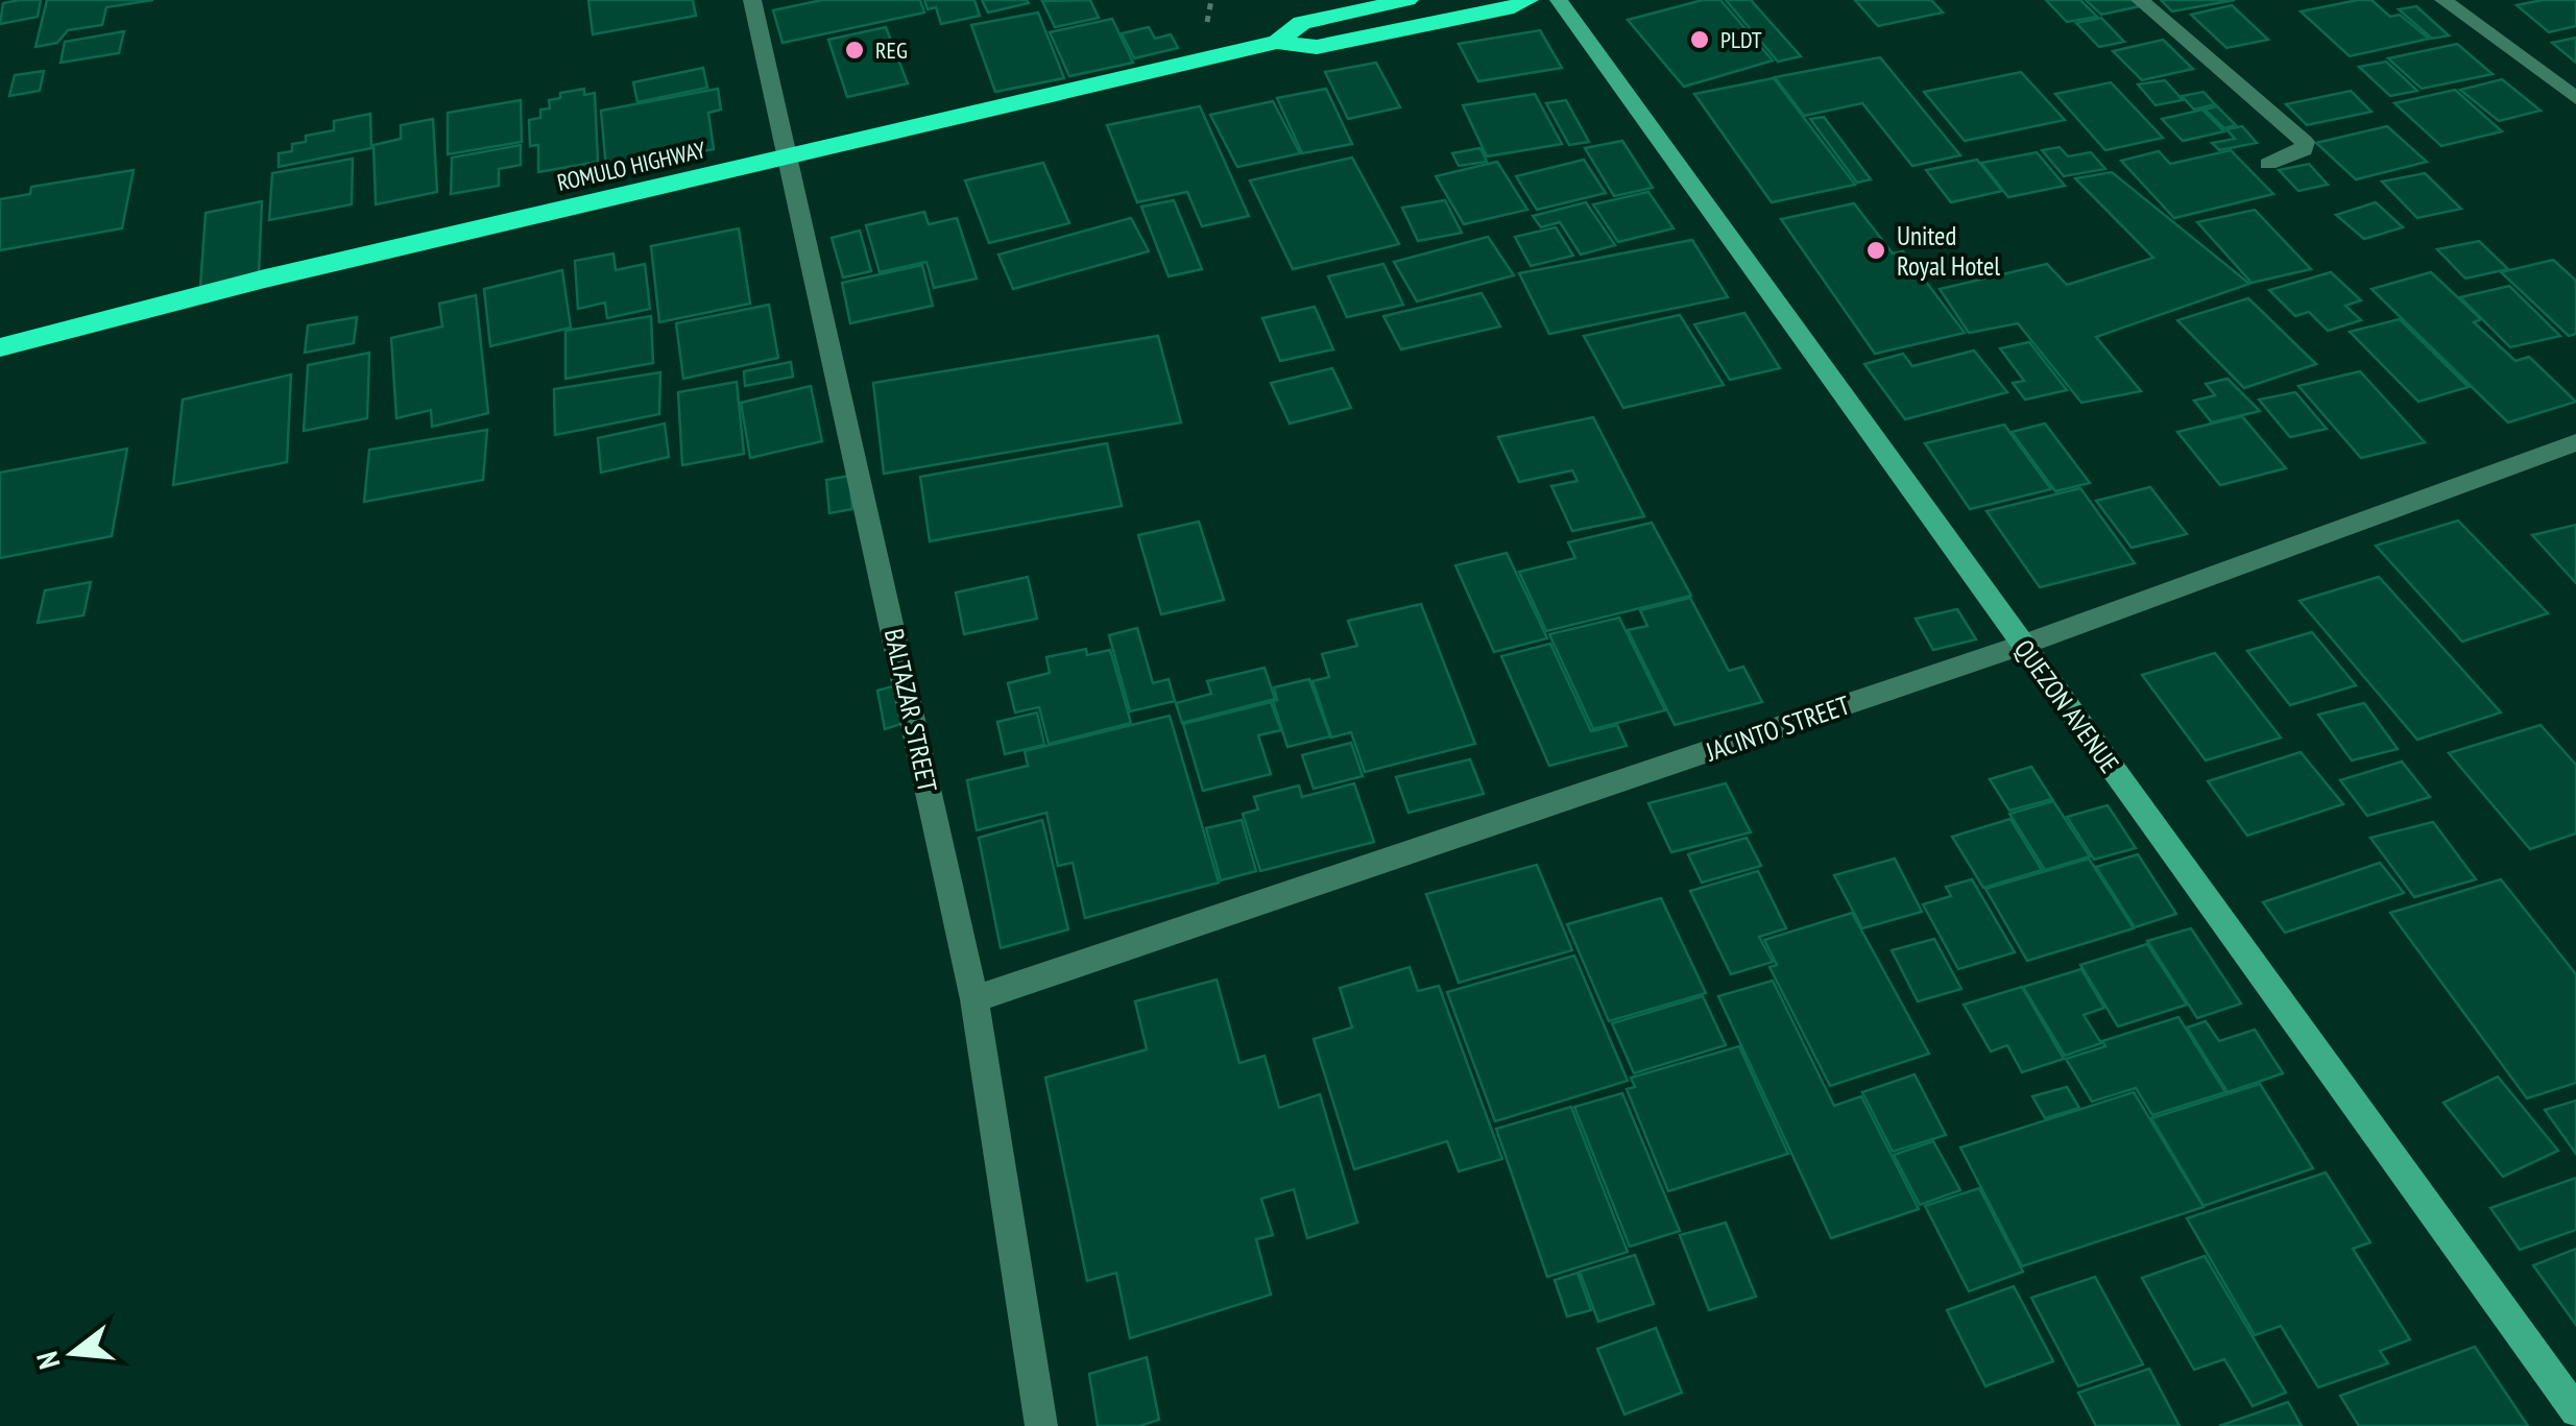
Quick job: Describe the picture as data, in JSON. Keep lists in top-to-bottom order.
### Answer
{
  "streets": {
    "highway": ["ROMULO HIGHWAY"],
    "street": ["QUEZON AVENUE", "BALTAZAR STREET", "JACINTO STREET"]
  },
  "crossings": [
    ["ROMULO HIGHWAY", "BALTAZAR STREET"],
    ["QUEZON AVENUE", "JACINTO STREET"],
    ["BALTAZAR STREET", "JACINTO STREET"]
  ],
  "places": ["PLDT", "REG", "United Royal Hotel"],
  "north": "left"
}
